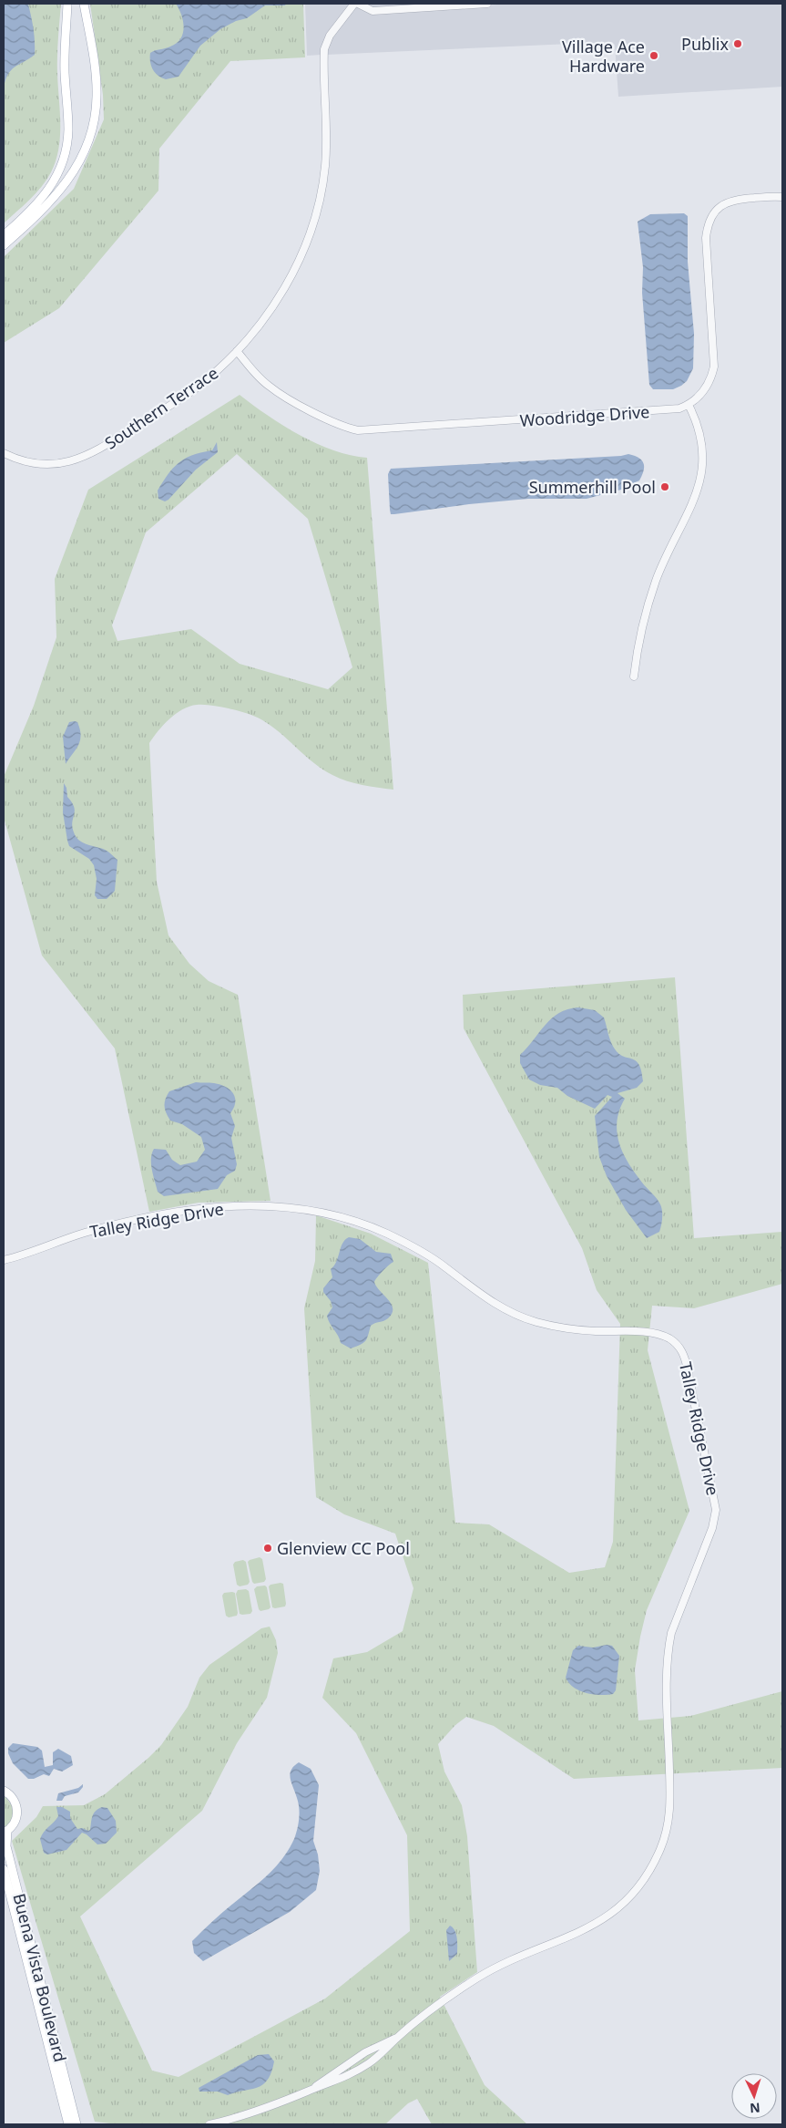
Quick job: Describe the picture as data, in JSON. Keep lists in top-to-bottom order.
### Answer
{
  "streets": {
    "main road": ["Buena Vista Boulevard"],
    "street": ["Southern Terrace", "Woodridge Drive", "Talley Ridge Drive"]
  },
  "crossings": [
    ["Southern Terrace", "Woodridge Drive"]
  ],
  "places": [
    "Publix",
    "Village Ace Hardware",
    "Summerhill Pool",
    "Glenview CC Pool"
  ],
  "north": "bottom"
}
